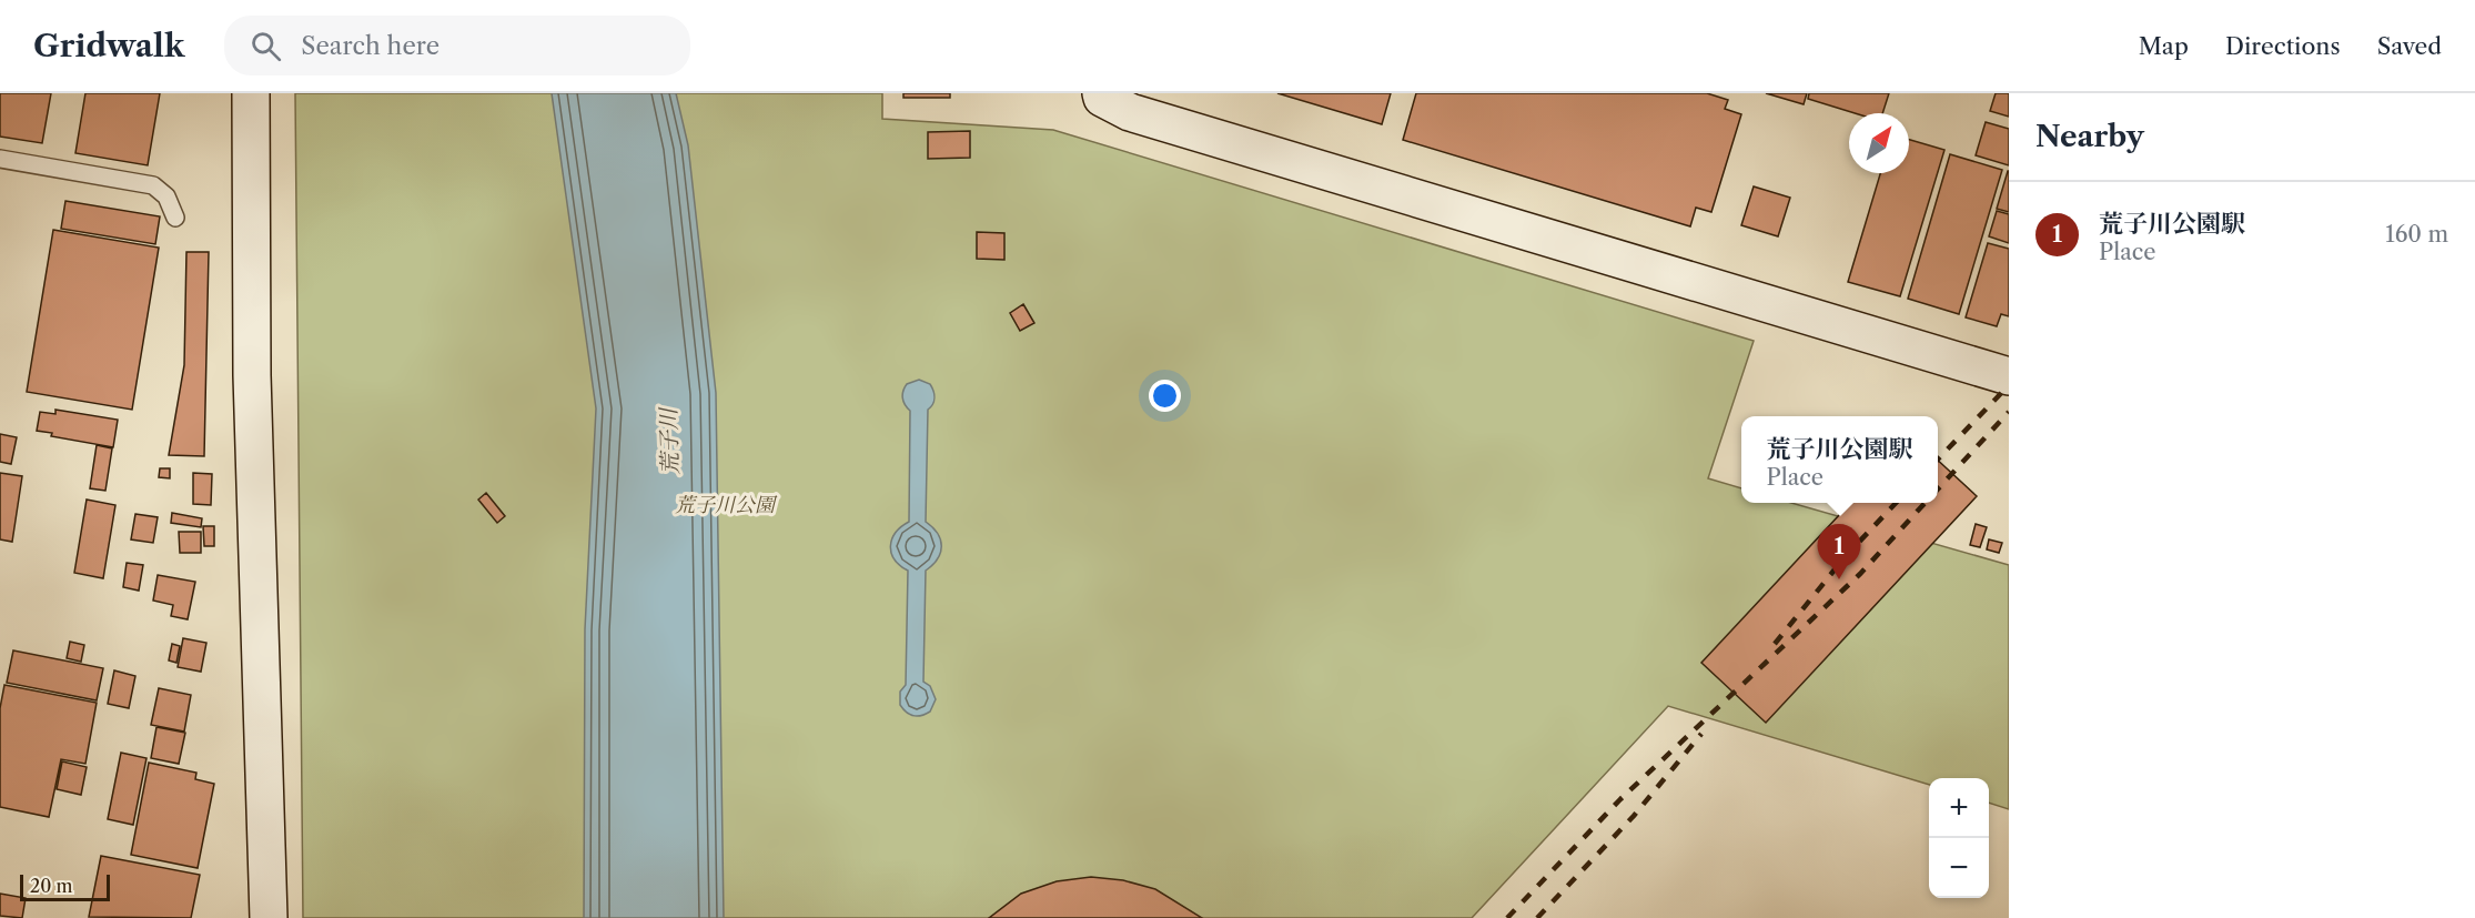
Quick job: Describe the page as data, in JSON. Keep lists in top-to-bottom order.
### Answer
{
  "water": ["荒子川"],
  "parks": ["荒子川公園"],
  "scale_bar": "20 m",
  "north": "top right",
  "page": {
    "header": "Gridwalk",
    "search": "Search here",
    "nav": ["Map", "Directions", "Saved"],
    "heading": "Nearby",
    "list": [
      {
        "mark": "1",
        "name": "荒子川公園駅",
        "note": "Place",
        "value": "160 m"
      }
    ],
    "popup": ["荒子川公園駅", "Place"],
    "pins": "1",
    "map_buttons": ["+", "−"],
    "scale": "20 m"
  }
}
